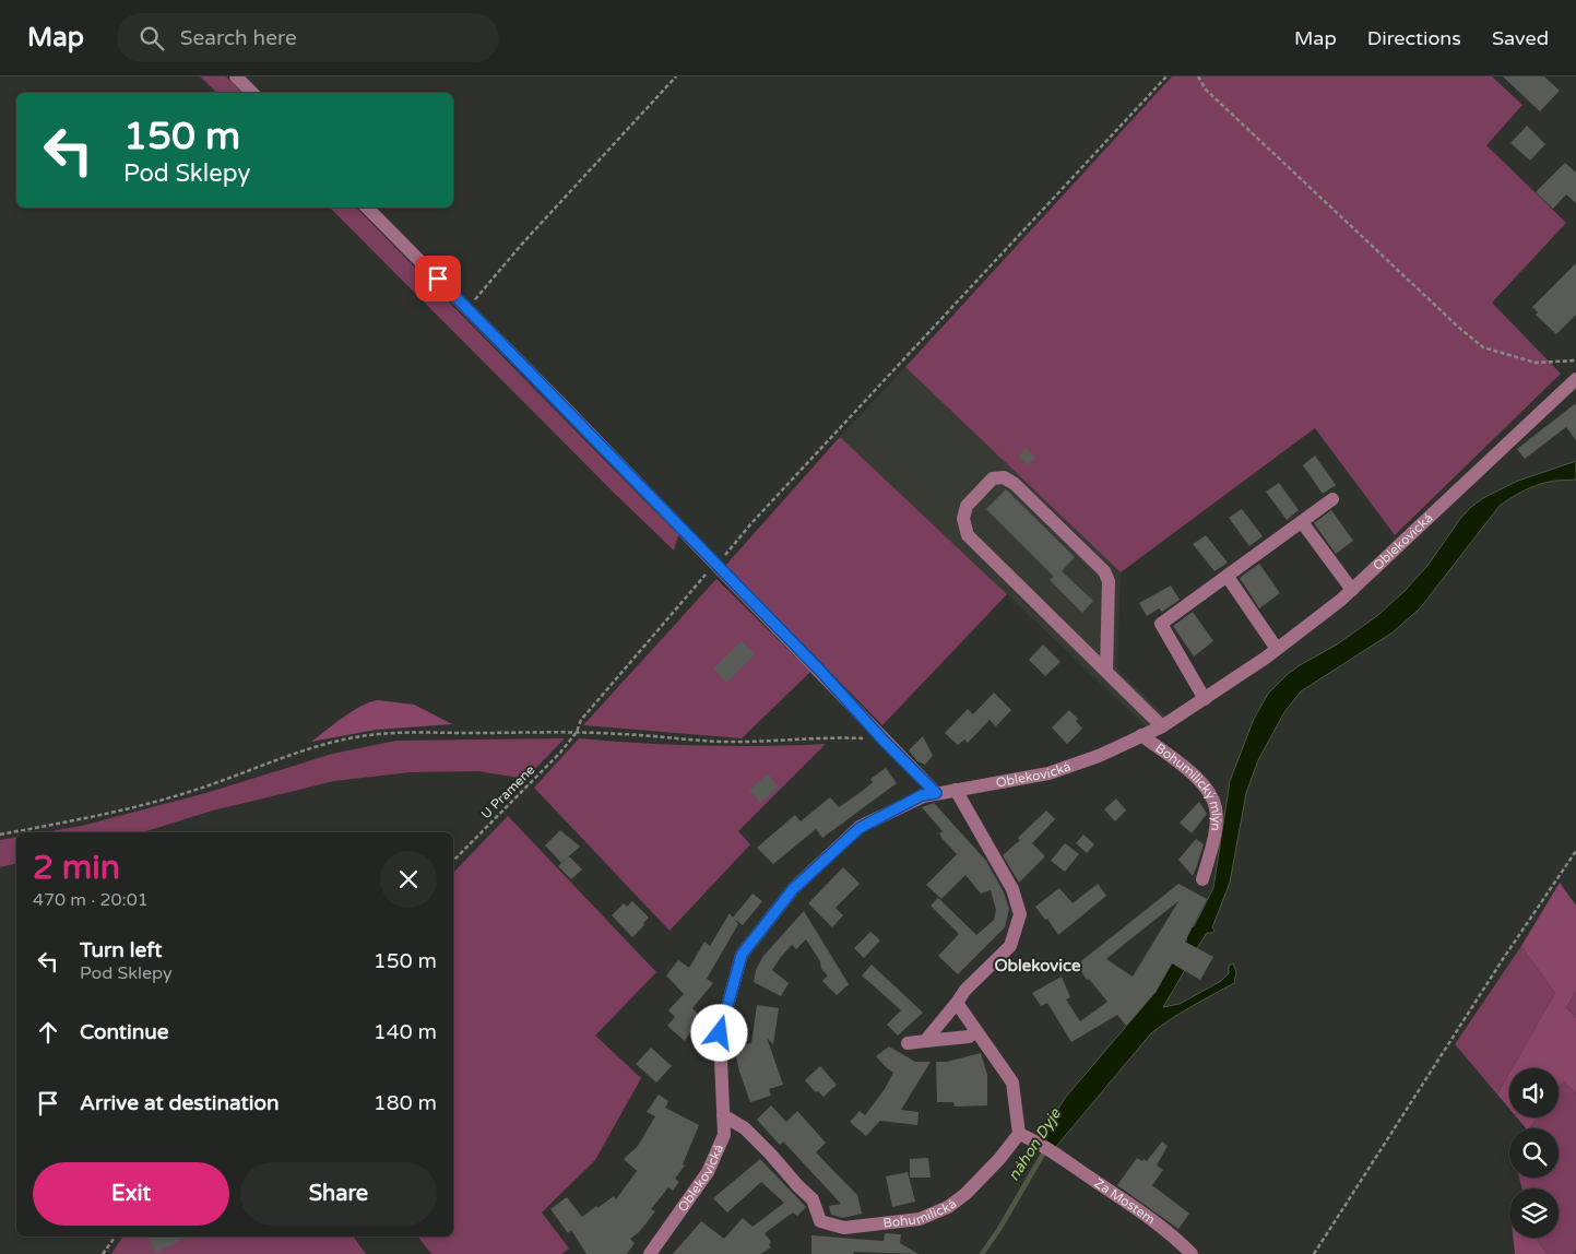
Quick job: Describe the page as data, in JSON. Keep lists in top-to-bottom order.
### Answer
{
  "streets": {
    "street": [
      "Oblekovická",
      "Bohumilický mlýn",
      "Za Mostem",
      "Bohumilická"
    ],
    "path": ["U Pramene"]
  },
  "crossings": [
    ["Oblekovická", "Bohumilický mlýn"],
    ["Oblekovická", "Bohumilická"],
    ["Za Mostem", "Bohumilická"]
  ],
  "districts": ["Oblekovice"],
  "water": ["náhon Dyje"],
  "page": {
    "header": "Map",
    "search": "Search here",
    "nav": ["Map", "Directions", "Saved"],
    "turn": ["150 m", "Pod Sklepy"],
    "heading": ["2 min", "470 m · 20:01"],
    "list": [
      {
        "name": "Turn left",
        "note": "Pod Sklepy",
        "value": "150 m"
      },
      {
        "name": "Continue",
        "value": "140 m"
      },
      {
        "name": "Arrive at destination",
        "value": "180 m"
      }
    ],
    "buttons": ["Exit", "Share"]
  }
}
